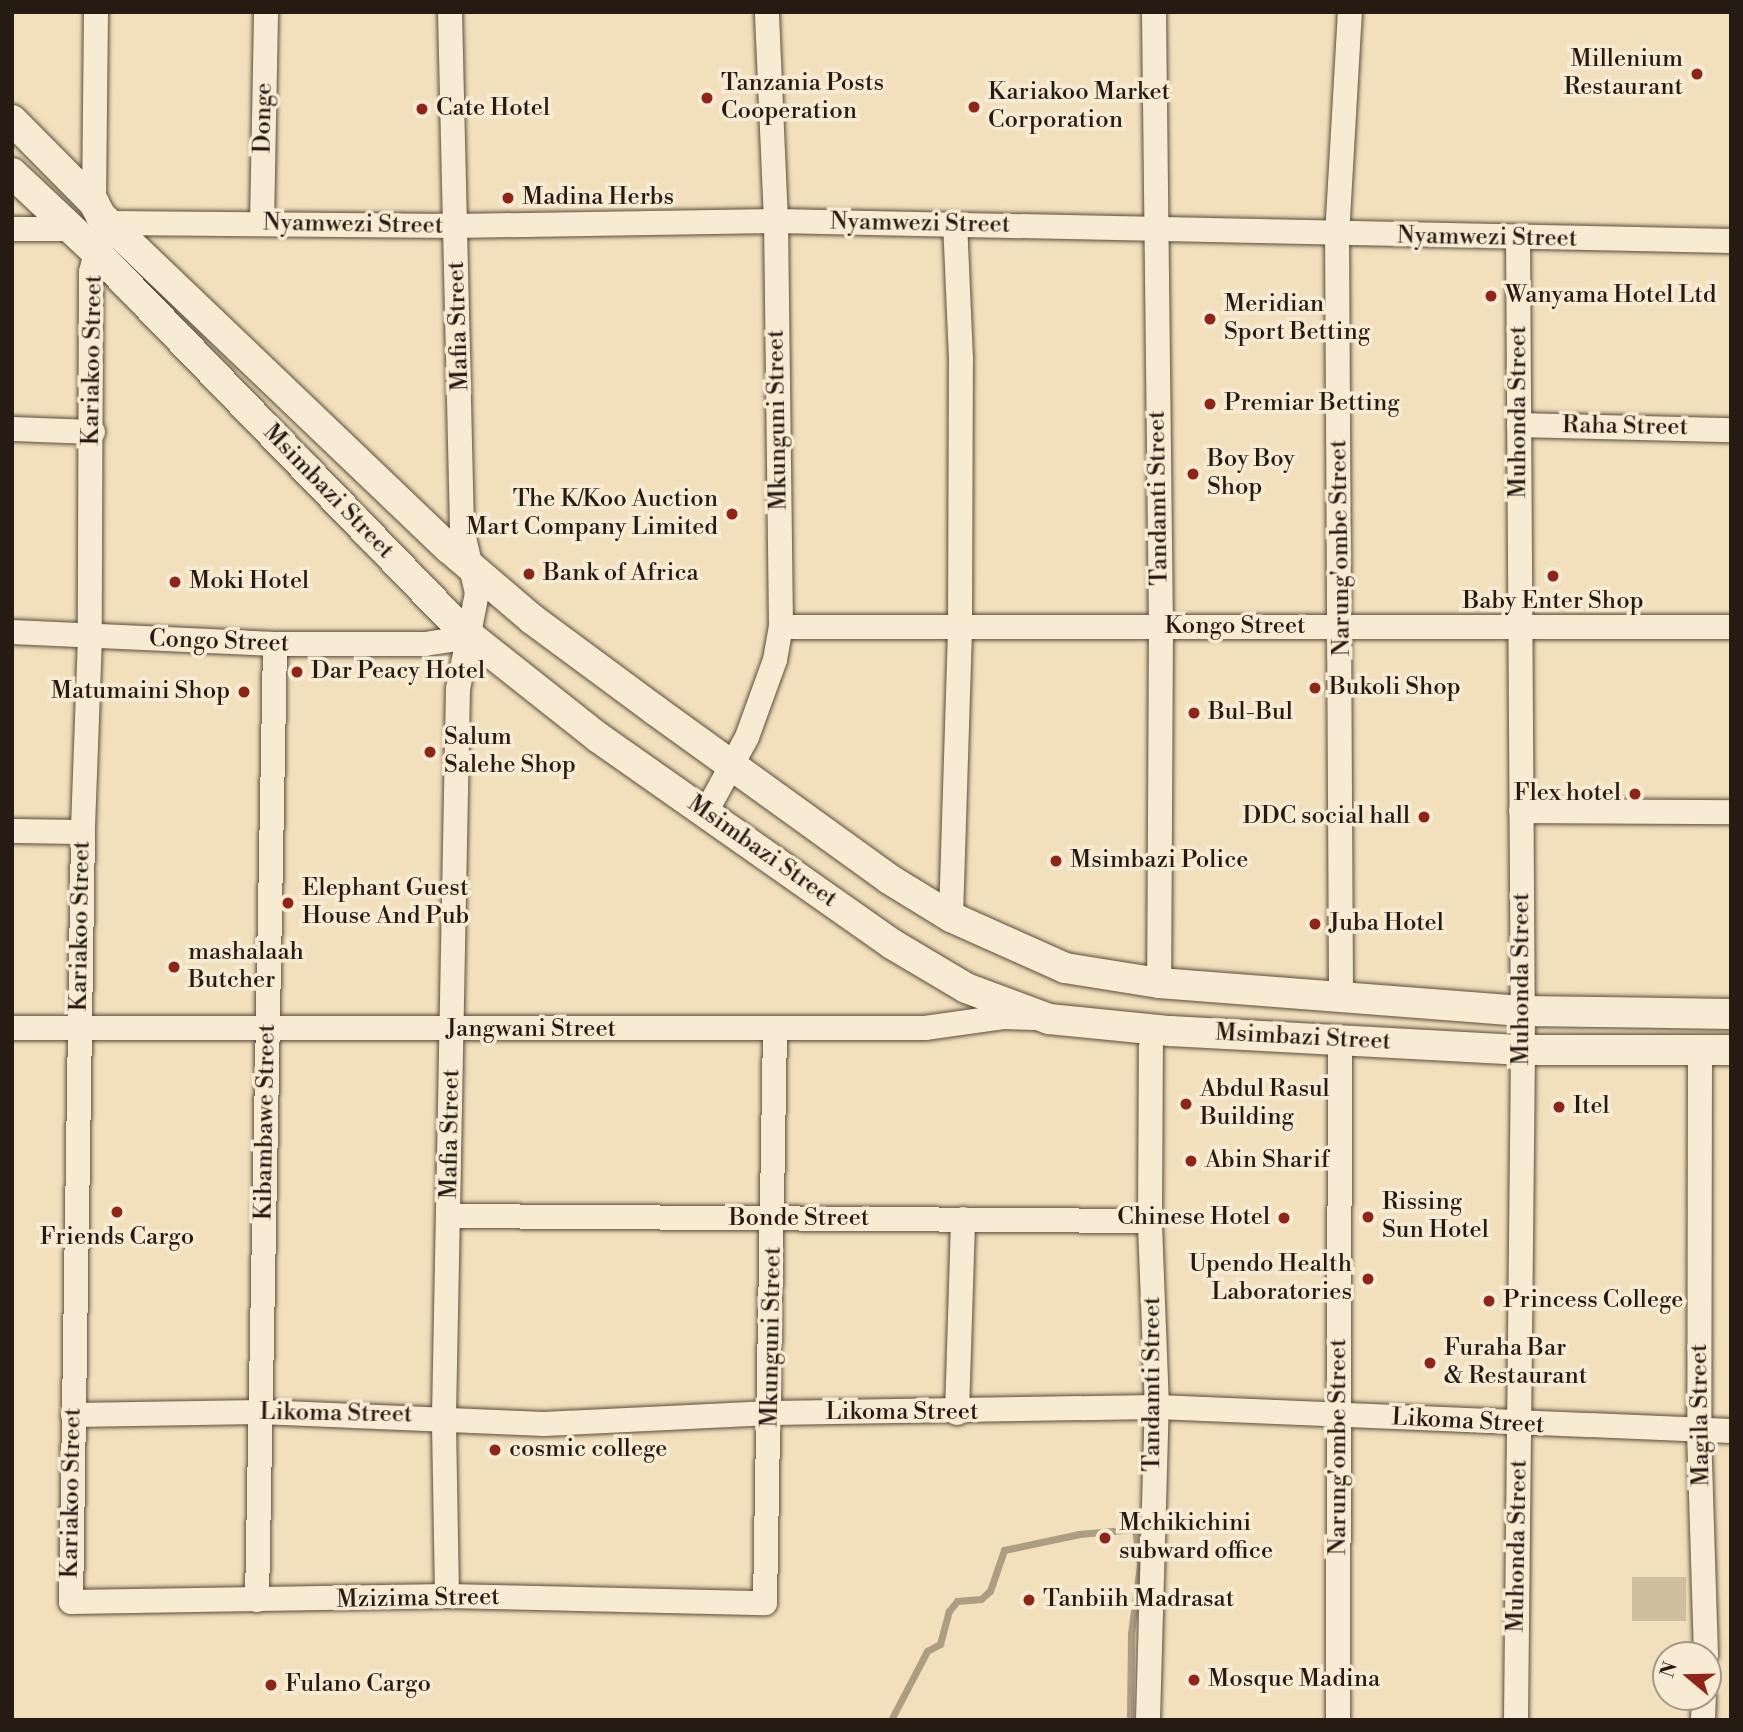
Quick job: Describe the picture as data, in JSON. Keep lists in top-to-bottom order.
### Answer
{
  "streets": {
    "street": [
      "Donge",
      "Nyamwezi Street",
      "Mafia Street",
      "Kariakoo Street",
      "Muhonda Street",
      "Mkunguni Street",
      "Raha Street",
      "Msimbazi Street",
      "Tandamti Street",
      "Narung'ombe Street",
      "Kongo Street",
      "Congo Street",
      "Jangwani Street",
      "Kibambawe Street",
      "Bonde Street",
      "Likoma Street",
      "Magila Street",
      "Mzizima Street"
    ]
  },
  "crossings": [
    ["Donge", "Nyamwezi Street"],
    ["Nyamwezi Street", "Mafia Street"],
    ["Nyamwezi Street", "Muhonda Street"],
    ["Nyamwezi Street", "Mkunguni Street"],
    ["Nyamwezi Street", "Msimbazi Street"],
    ["Nyamwezi Street", "Tandamti Street"],
    ["Nyamwezi Street", "Narung'ombe Street"],
    ["Mafia Street", "Msimbazi Street"],
    ["Mafia Street", "Congo Street"],
    ["Mafia Street", "Jangwani Street"],
    ["Mafia Street", "Bonde Street"],
    ["Mafia Street", "Likoma Street"],
    ["Mafia Street", "Mzizima Street"],
    ["Kariakoo Street", "Msimbazi Street"],
    ["Kariakoo Street", "Congo Street"],
    ["Kariakoo Street", "Jangwani Street"],
    ["Kariakoo Street", "Likoma Street"],
    ["Kariakoo Street", "Mzizima Street"],
    ["Muhonda Street", "Raha Street"],
    ["Muhonda Street", "Msimbazi Street"],
    ["Muhonda Street", "Kongo Street"],
    ["Muhonda Street", "Likoma Street"],
    ["Mkunguni Street", "Msimbazi Street"],
    ["Mkunguni Street", "Kongo Street"],
    ["Mkunguni Street", "Jangwani Street"],
    ["Mkunguni Street", "Bonde Street"],
    ["Mkunguni Street", "Likoma Street"],
    ["Mkunguni Street", "Mzizima Street"],
    ["Msimbazi Street", "Tandamti Street"],
    ["Msimbazi Street", "Narung'ombe Street"],
    ["Msimbazi Street", "Congo Street"],
    ["Msimbazi Street", "Jangwani Street"],
    ["Msimbazi Street", "Magila Street"],
    ["Tandamti Street", "Kongo Street"],
    ["Tandamti Street", "Bonde Street"],
    ["Tandamti Street", "Likoma Street"],
    ["Narung'ombe Street", "Kongo Street"],
    ["Narung'ombe Street", "Likoma Street"],
    ["Congo Street", "Kibambawe Street"],
    ["Jangwani Street", "Kibambawe Street"],
    ["Kibambawe Street", "Likoma Street"],
    ["Kibambawe Street", "Mzizima Street"],
    ["Likoma Street", "Magila Street"]
  ],
  "places": [
    "Millenium Restaurant",
    "Tanzania Posts Cooperation",
    "Kariakoo Market Corporation",
    "Cate Hotel",
    "Madina Herbs",
    "Wanyama Hotel Ltd",
    "Meridian Sport Betting",
    "Premiar Betting",
    "Boy Boy Shop",
    "The K/Koo Auction Mart Company Limited",
    "Bank of Africa",
    "Baby Enter Shop",
    "Moki Hotel",
    "Dar Peacy Hotel",
    "Bukoli Shop",
    "Matumaini Shop",
    "Bul-Bul",
    "Salum Salehe Shop",
    "Flex hotel",
    "DDC social hall",
    "Msimbazi Police",
    "Elephant Guest House And Pub",
    "Juba Hotel",
    "mashalaah Butcher",
    "Abdul Rasul Building",
    "Itel",
    "Abin Sharif",
    "Friends Cargo",
    "Rissing Sun Hotel",
    "Chinese Hotel",
    "Upendo Health Laboratories",
    "Princess College",
    "Furaha Bar & Restaurant",
    "cosmic college",
    "Mchikichini subward office",
    "Tanbiih Madrasat",
    "Mosque Madina",
    "Fulano Cargo"
  ],
  "north": "left"
}
